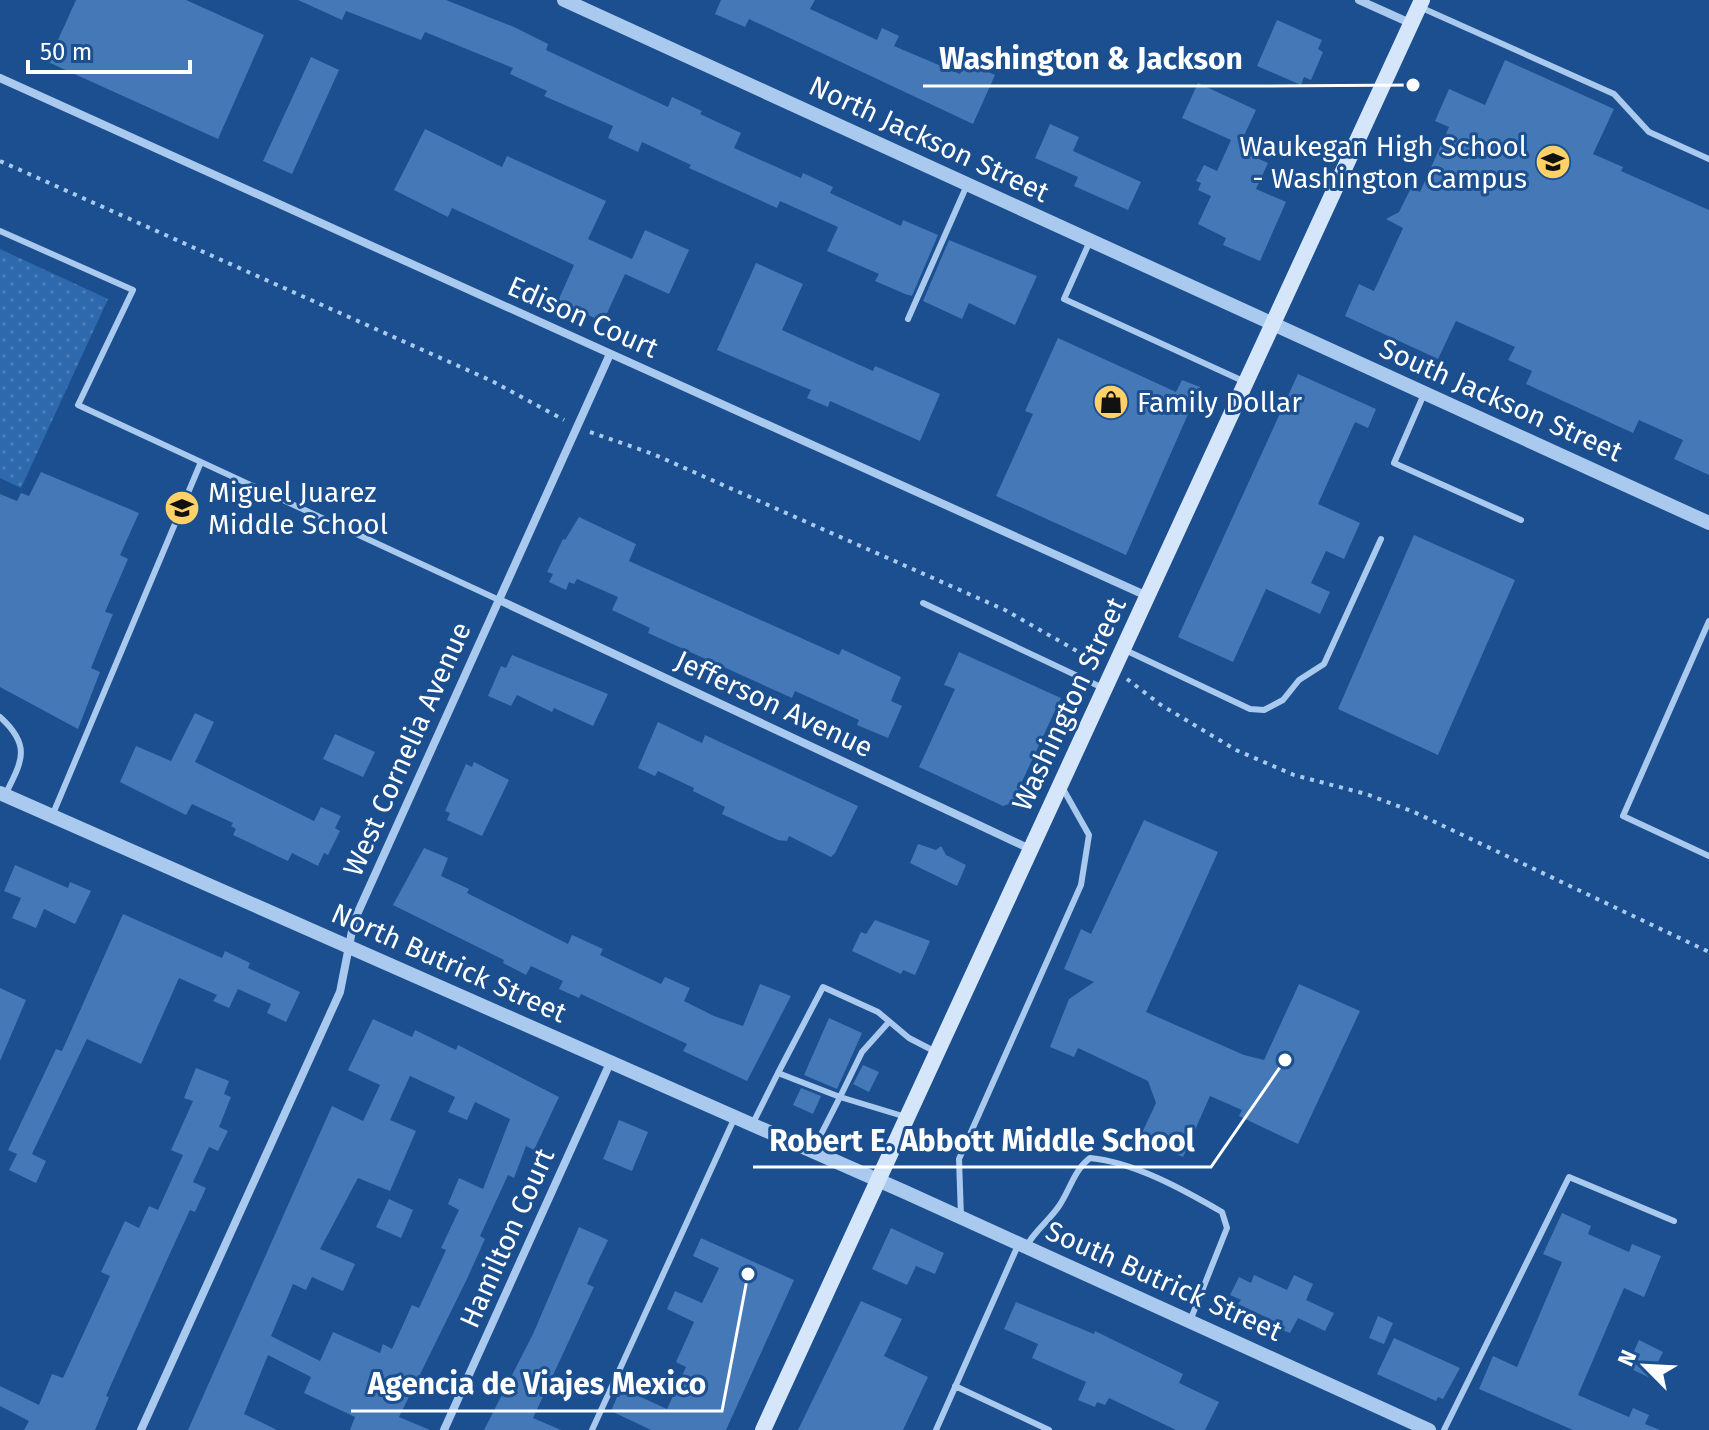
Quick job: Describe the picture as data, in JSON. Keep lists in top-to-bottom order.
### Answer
{
  "streets": {
    "main road": ["Washington Street"],
    "street": [
      "North Jackson Street",
      "Edison Court",
      "South Jackson Street",
      "Jefferson Avenue",
      "West Cornelia Avenue",
      "North Butrick Street",
      "Hamilton Court",
      "South Butrick Street"
    ]
  },
  "crossings": [
    ["North Jackson Street", "South Jackson Street"],
    ["North Jackson Street", "Washington Street"],
    ["Edison Court", "Washington Street"],
    ["Edison Court", "West Cornelia Avenue"],
    ["South Jackson Street", "Washington Street"],
    ["Jefferson Avenue", "Washington Street"],
    ["Jefferson Avenue", "West Cornelia Avenue"],
    ["Washington Street", "North Butrick Street"],
    ["Washington Street", "South Butrick Street"],
    ["West Cornelia Avenue", "North Butrick Street"],
    ["North Butrick Street", "Hamilton Court"],
    ["North Butrick Street", "South Butrick Street"]
  ],
  "places": {
    "other": ["Washington & Jackson", "Robert E. Abbott Middle School", "Agencia de Viajes Mexico"],
    "school or university": ["Waukegan High School - Washington Campus", "Miguel Juarez Middle School"],
    "shop": ["Family Dollar"]
  },
  "scale_bar": "50 m",
  "north": "top left"
}
